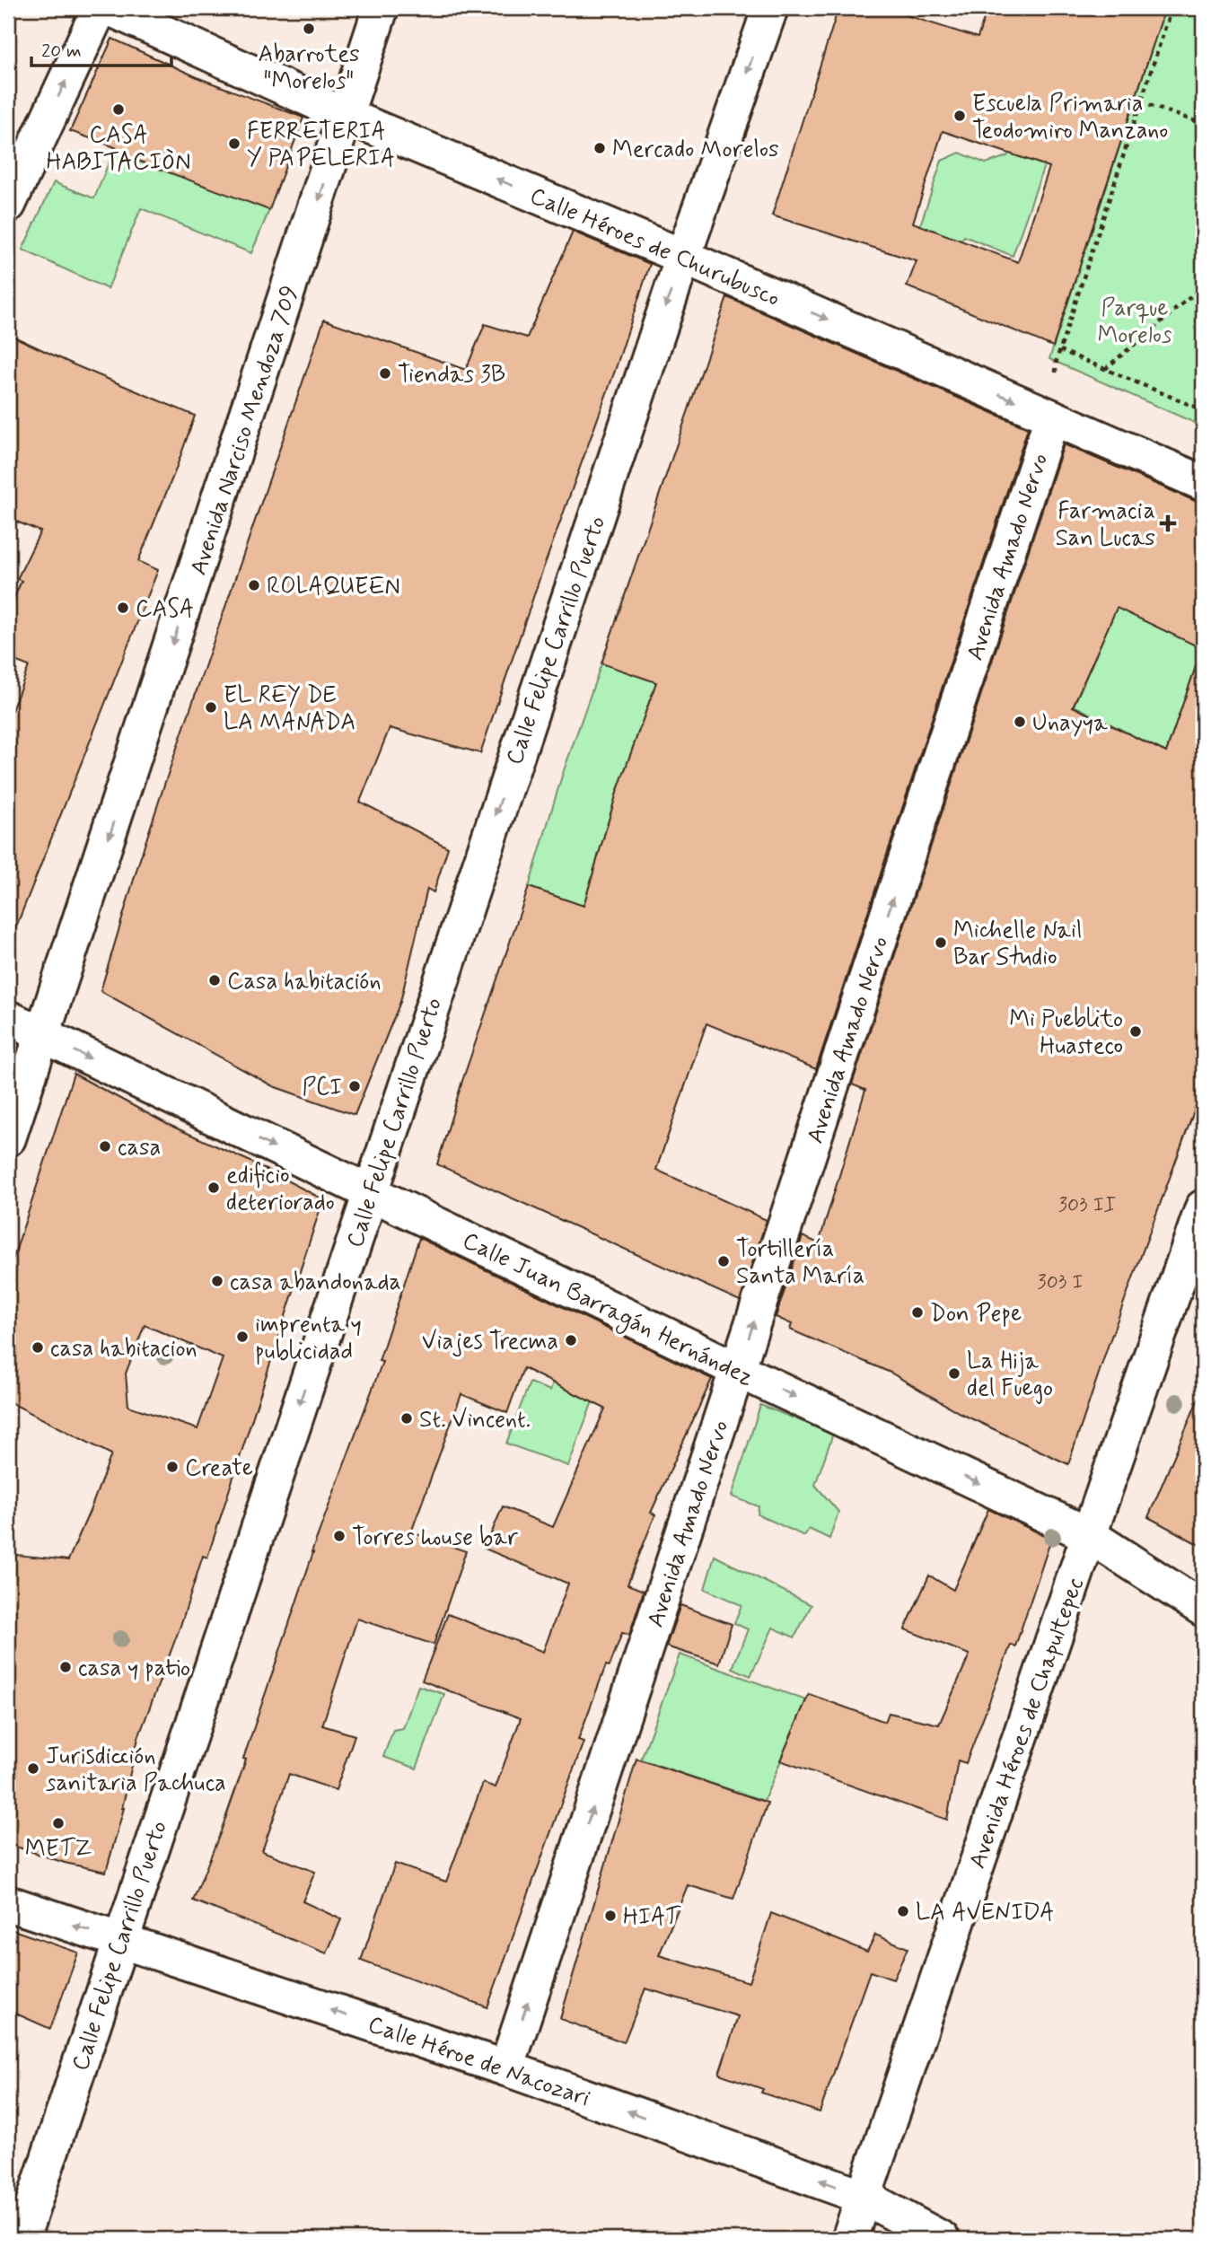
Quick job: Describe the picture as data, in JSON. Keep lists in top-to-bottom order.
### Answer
{
  "streets": {
    "street": [
      "Calle Héroes de Churubusco",
      "Avenida Narciso Mendoza 709",
      "Avenida Amado Nervo",
      "Calle Felipe Carrillo Puerto",
      "Calle Juan Barragán Hernández",
      "Avenida Héroes de Chapultepec",
      "Calle Héroe de Nacozari"
    ]
  },
  "crossings": [
    ["Calle Héroes de Churubusco", "Avenida Narciso Mendoza 709"],
    ["Calle Héroes de Churubusco", "Avenida Amado Nervo"],
    ["Calle Héroes de Churubusco", "Calle Felipe Carrillo Puerto"],
    ["Avenida Narciso Mendoza 709", "Calle Juan Barragán Hernández"],
    ["Avenida Amado Nervo", "Calle Juan Barragán Hernández"],
    ["Avenida Amado Nervo", "Calle Héroe de Nacozari"],
    ["Calle Felipe Carrillo Puerto", "Calle Juan Barragán Hernández"],
    ["Calle Felipe Carrillo Puerto", "Calle Héroe de Nacozari"],
    ["Calle Juan Barragán Hernández", "Avenida Héroes de Chapultepec"],
    ["Avenida Héroes de Chapultepec", "Calle Héroe de Nacozari"]
  ],
  "one_way": [
    "Avenida Narciso Mendoza 709",
    "Avenida Amado Nervo",
    "Calle Felipe Carrillo Puerto",
    "Calle Juan Barragán Hernández",
    "Calle Héroe de Nacozari"
  ],
  "parks": ["Parque Morelos"],
  "places": {
    "other": [
      "Abarrotes \"Morelos\"",
      "CASA HABITACIÒN",
      "Escuela Primaria Teodomiro Manzano",
      "FERRETERIA Y PAPELERIA",
      "Mercado Morelos",
      "Tiendas 3B",
      "ROLAQUEEN",
      "CASA",
      "EL REY DE LA MANADA",
      "Unayya",
      "Michelle Nail Bar Studio",
      "Casa habitación",
      "Mi Pueblito Huasteco",
      "PCI",
      "casa",
      "edificio deteriorado",
      "Tortillería Santa María",
      "casa abandonada",
      "Don Pepe",
      "imprenta y publicidad",
      "Viajes Trecma",
      "casa habitacion",
      "La Hija del Fuego",
      "St. Vincent.",
      "Create",
      "Torres house bar",
      "casa y patio",
      "Jurisdicción sanitaria Pachuca",
      "METZ",
      "LA AVENIDA",
      "HIAT"
    ],
    "health": ["Farmacia San Lucas"]
  },
  "house_numbers": ["303 II", "303 I"],
  "scale_bar": "20 m"
}
